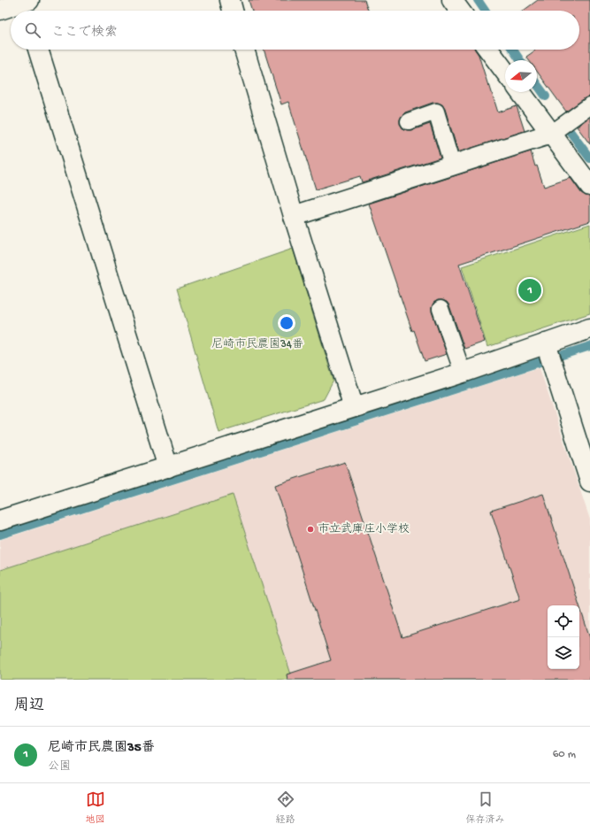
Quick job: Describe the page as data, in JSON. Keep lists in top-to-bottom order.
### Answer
{
  "parks": ["尼崎市民農園34番"],
  "places": ["市立武庫庄小学校"],
  "north": "left",
  "page": {
    "search": "ここで検索",
    "pins": "1",
    "heading": "周辺",
    "list": [
      {
        "mark": "1",
        "name": "尼崎市民農園35番",
        "note": "公園",
        "value": "60 m"
      }
    ],
    "nav": ["地図", "経路", "保存済み"]
  }
}
